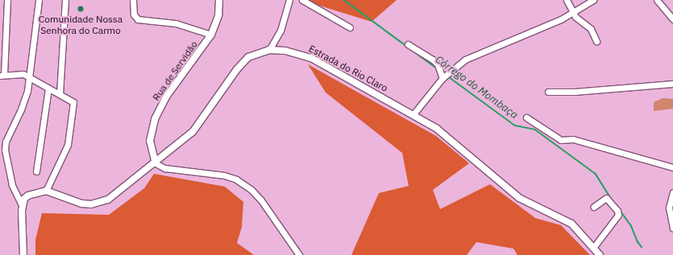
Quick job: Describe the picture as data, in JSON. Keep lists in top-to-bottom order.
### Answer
{
  "streets": {
    "main road": ["Estrada do Rio Claro", "Rua de Servidão"]
  },
  "crossings": [
    ["Estrada do Rio Claro", "Rua de Servidão"]
  ],
  "water": ["Córrego do Mombaça"],
  "places": ["Comunidade Nossa Senhora do Carmo"]
}
